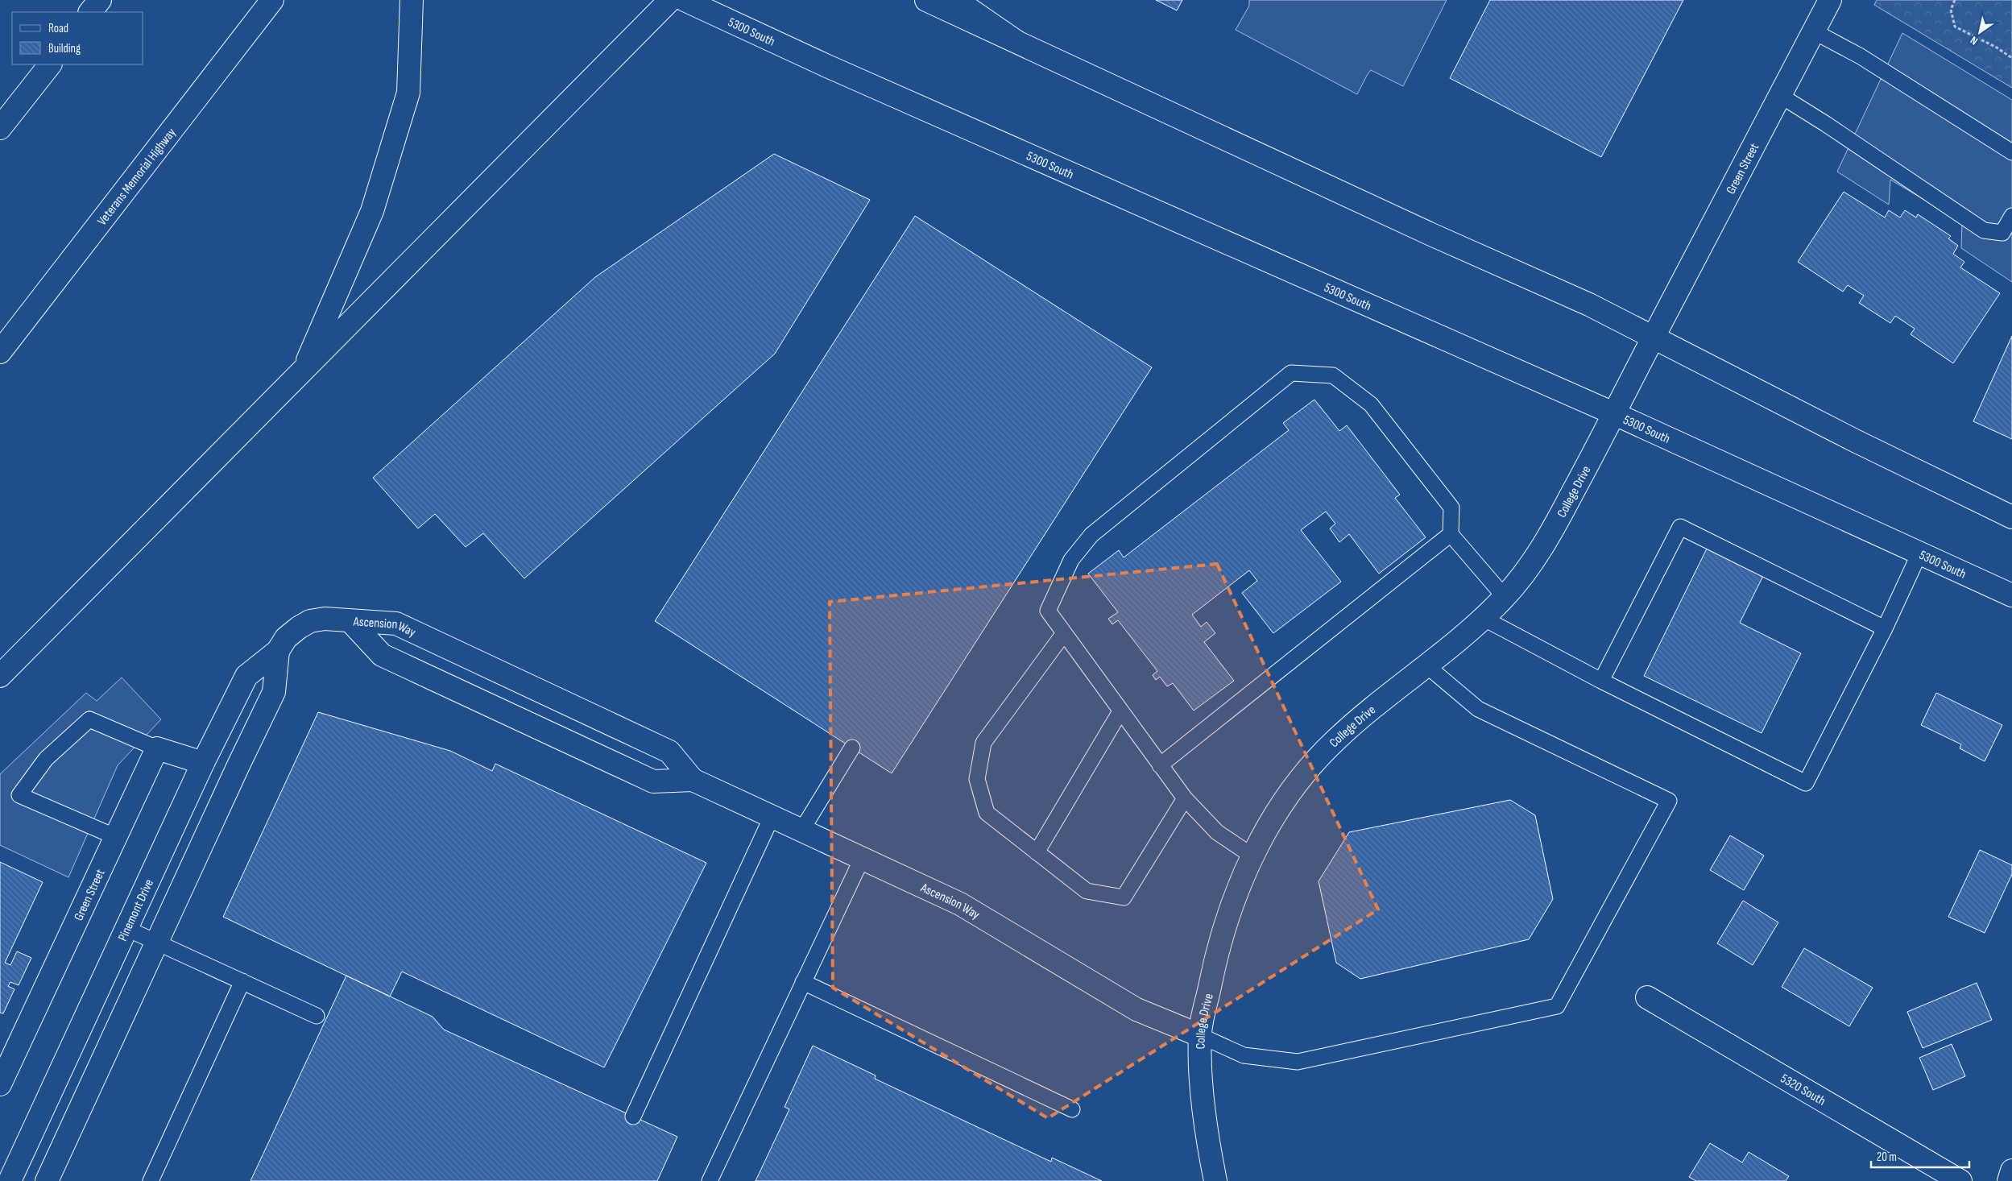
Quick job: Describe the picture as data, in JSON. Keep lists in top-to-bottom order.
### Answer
{
  "streets": {
    "main road": [
      "5300 South",
      "Green Street",
      "Veterans Memorial Highway",
      "College Drive",
      "Ascension Way",
      "Pinemont Drive",
      "5320 South"
    ]
  },
  "crossings": [
    ["5300 South", "College Drive"],
    ["Green Street", "College Drive"],
    ["College Drive", "Ascension Way"],
    ["Ascension Way", "Pinemont Drive"]
  ],
  "legend": ["Road", "Building"],
  "scale_bar": "20 m",
  "north": "bottom left"
}
